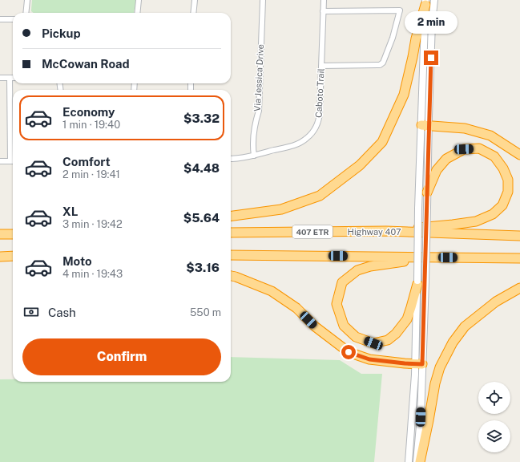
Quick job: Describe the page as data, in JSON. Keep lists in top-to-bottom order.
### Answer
{
  "streets": {
    "highway": ["407 ETR", "Highway 407"],
    "street": ["Via Jessica Drive", "Caboto Trail"]
  },
  "crossings": [
    ["Via Jessica Drive", "Caboto Trail"]
  ],
  "page": {
    "bubble": "2 min",
    "banner": ["Pickup", "McCowan Road"],
    "list": [
      {
        "name": "Economy",
        "note": "1 min · 19:40",
        "value": "$3.32"
      },
      {
        "name": "Comfort",
        "note": "2 min · 19:41",
        "value": "$4.48"
      },
      {
        "name": "XL",
        "note": "3 min · 19:42",
        "value": "$5.64"
      },
      {
        "name": "Moto",
        "note": "4 min · 19:43",
        "value": "$3.16"
      }
    ],
    "pay": ["Cash", "550 m"],
    "buttons": "Confirm"
  }
}
